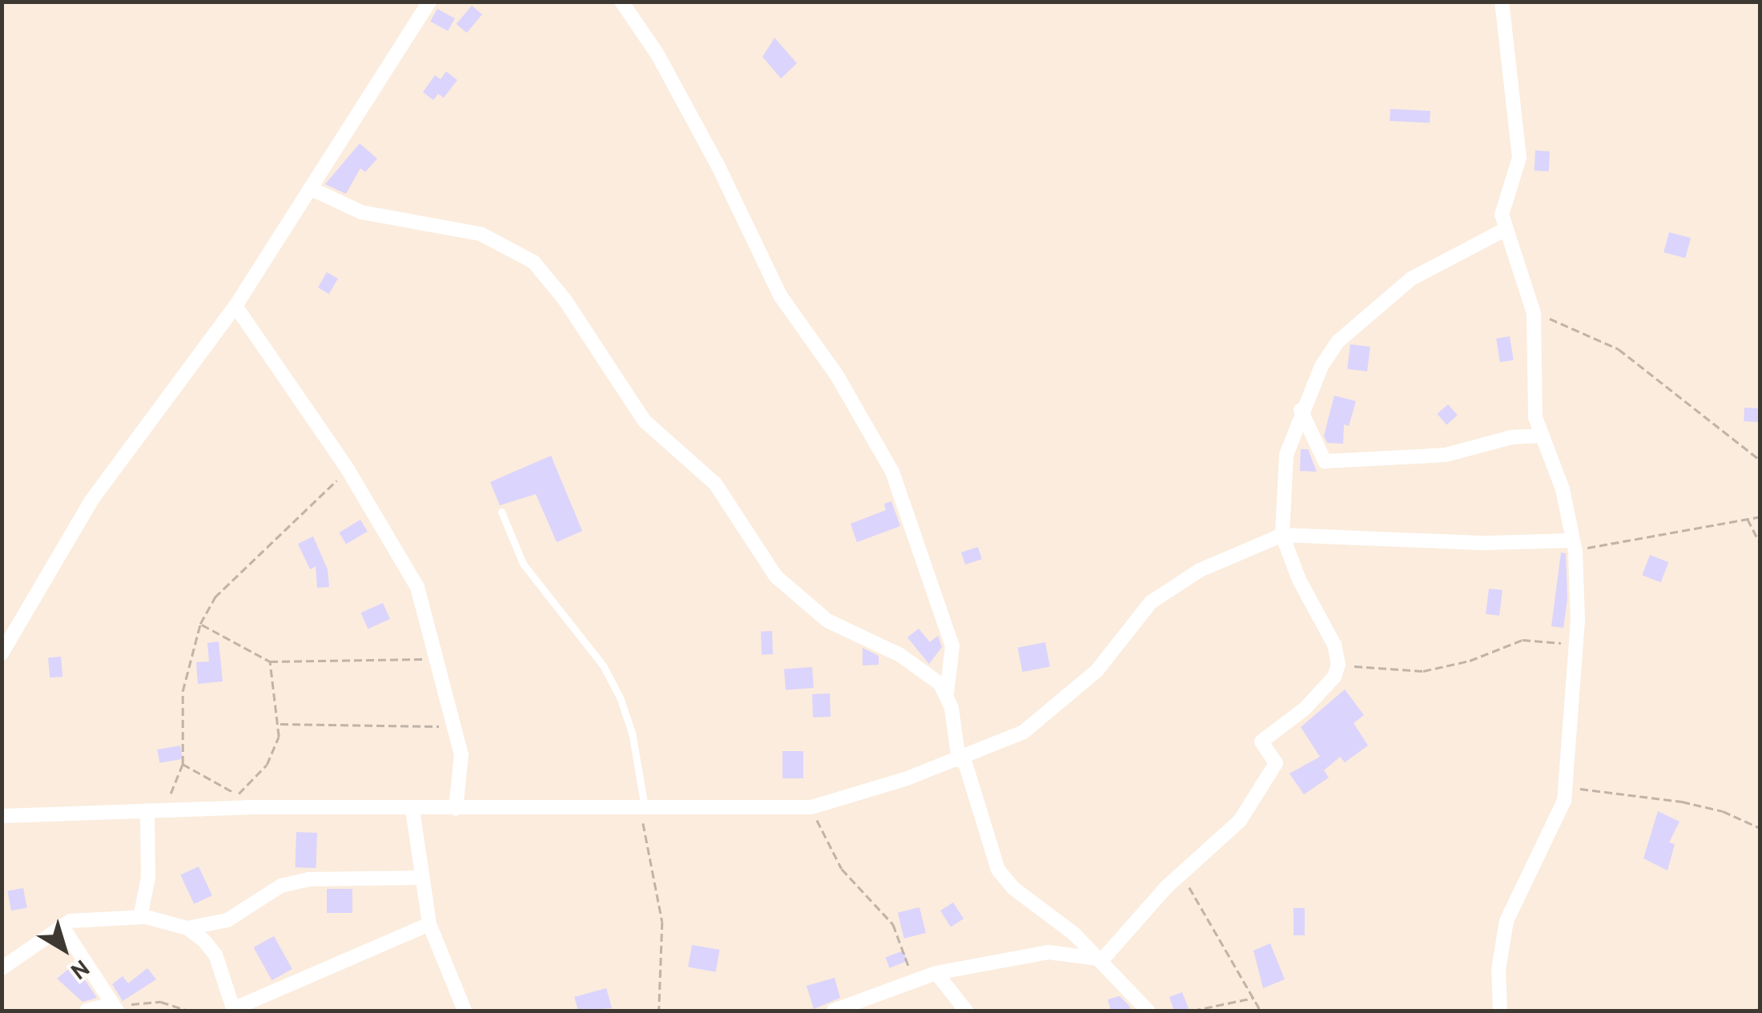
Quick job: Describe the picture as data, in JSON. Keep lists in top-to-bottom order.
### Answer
{
  "north": "bottom right"
}
